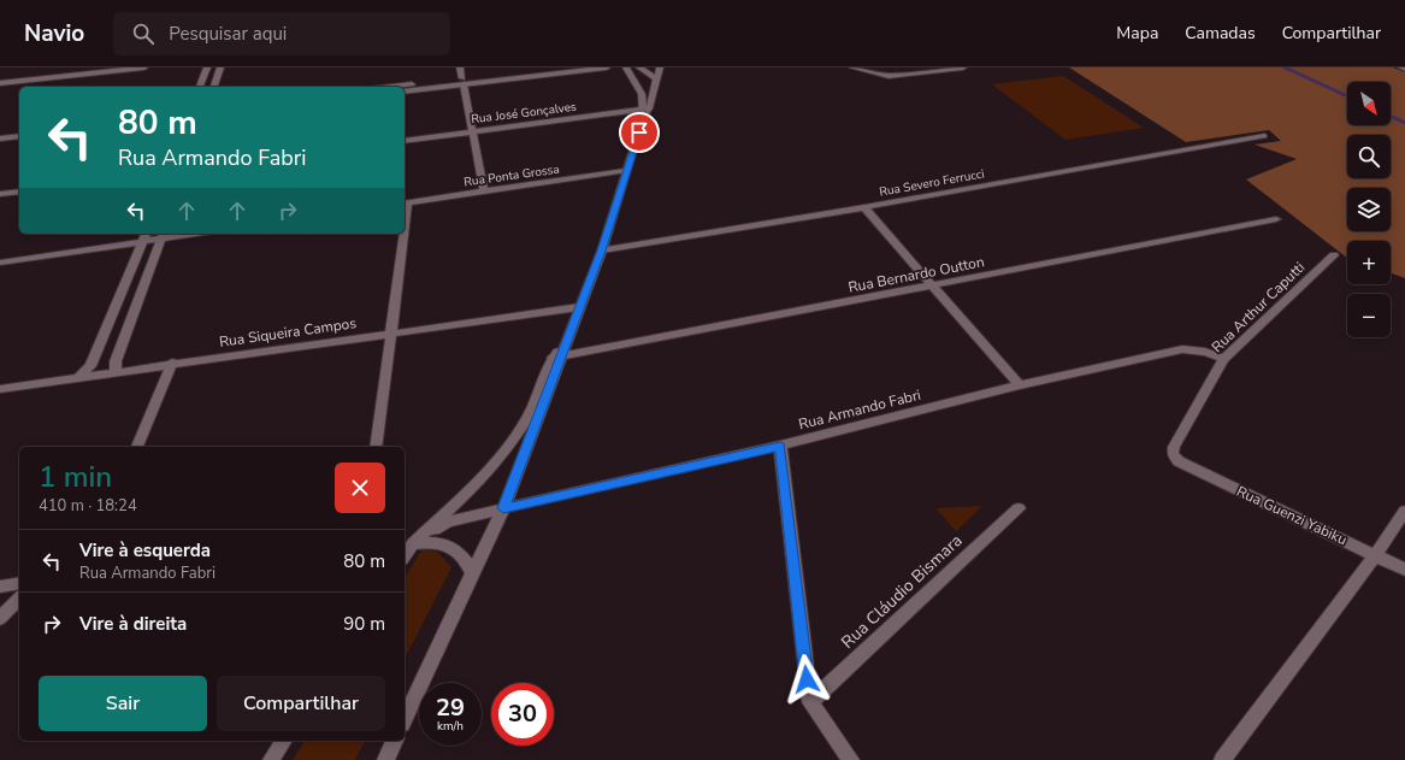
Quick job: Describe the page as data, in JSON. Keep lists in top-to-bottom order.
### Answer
{
  "streets": {
    "street": [
      "Rua José Gonçalves",
      "Rua Ponta Grossa",
      "Rua Severo Ferrucci",
      "Rua Bernardo Outton",
      "Rua Arthur Caputti",
      "Rua Siqueira Campos",
      "Rua Armando Fabri",
      "Rua Guenzi Yabiku",
      "Rua Cláudio Bismara"
    ]
  },
  "crossings": [
    ["Rua Arthur Caputti", "Rua Armando Fabri"],
    ["Rua Arthur Caputti", "Rua Guenzi Yabiku"]
  ],
  "north": "bottom right",
  "page": {
    "header": "Navio",
    "search": "Pesquisar aqui",
    "nav": ["Mapa", "Camadas", "Compartilhar"],
    "map_buttons": ["+", "−"],
    "turn": ["80 m", "Rua Armando Fabri"],
    "heading": ["1 min", "410 m · 18:24"],
    "list": [
      {
        "name": "Vire à esquerda",
        "note": "Rua Armando Fabri",
        "value": "80 m"
      },
      {
        "name": "Vire à direita",
        "value": "90 m"
      }
    ],
    "buttons": ["Sair", "Compartilhar"],
    "speed": "29 km/h",
    "limit": "30"
  }
}
